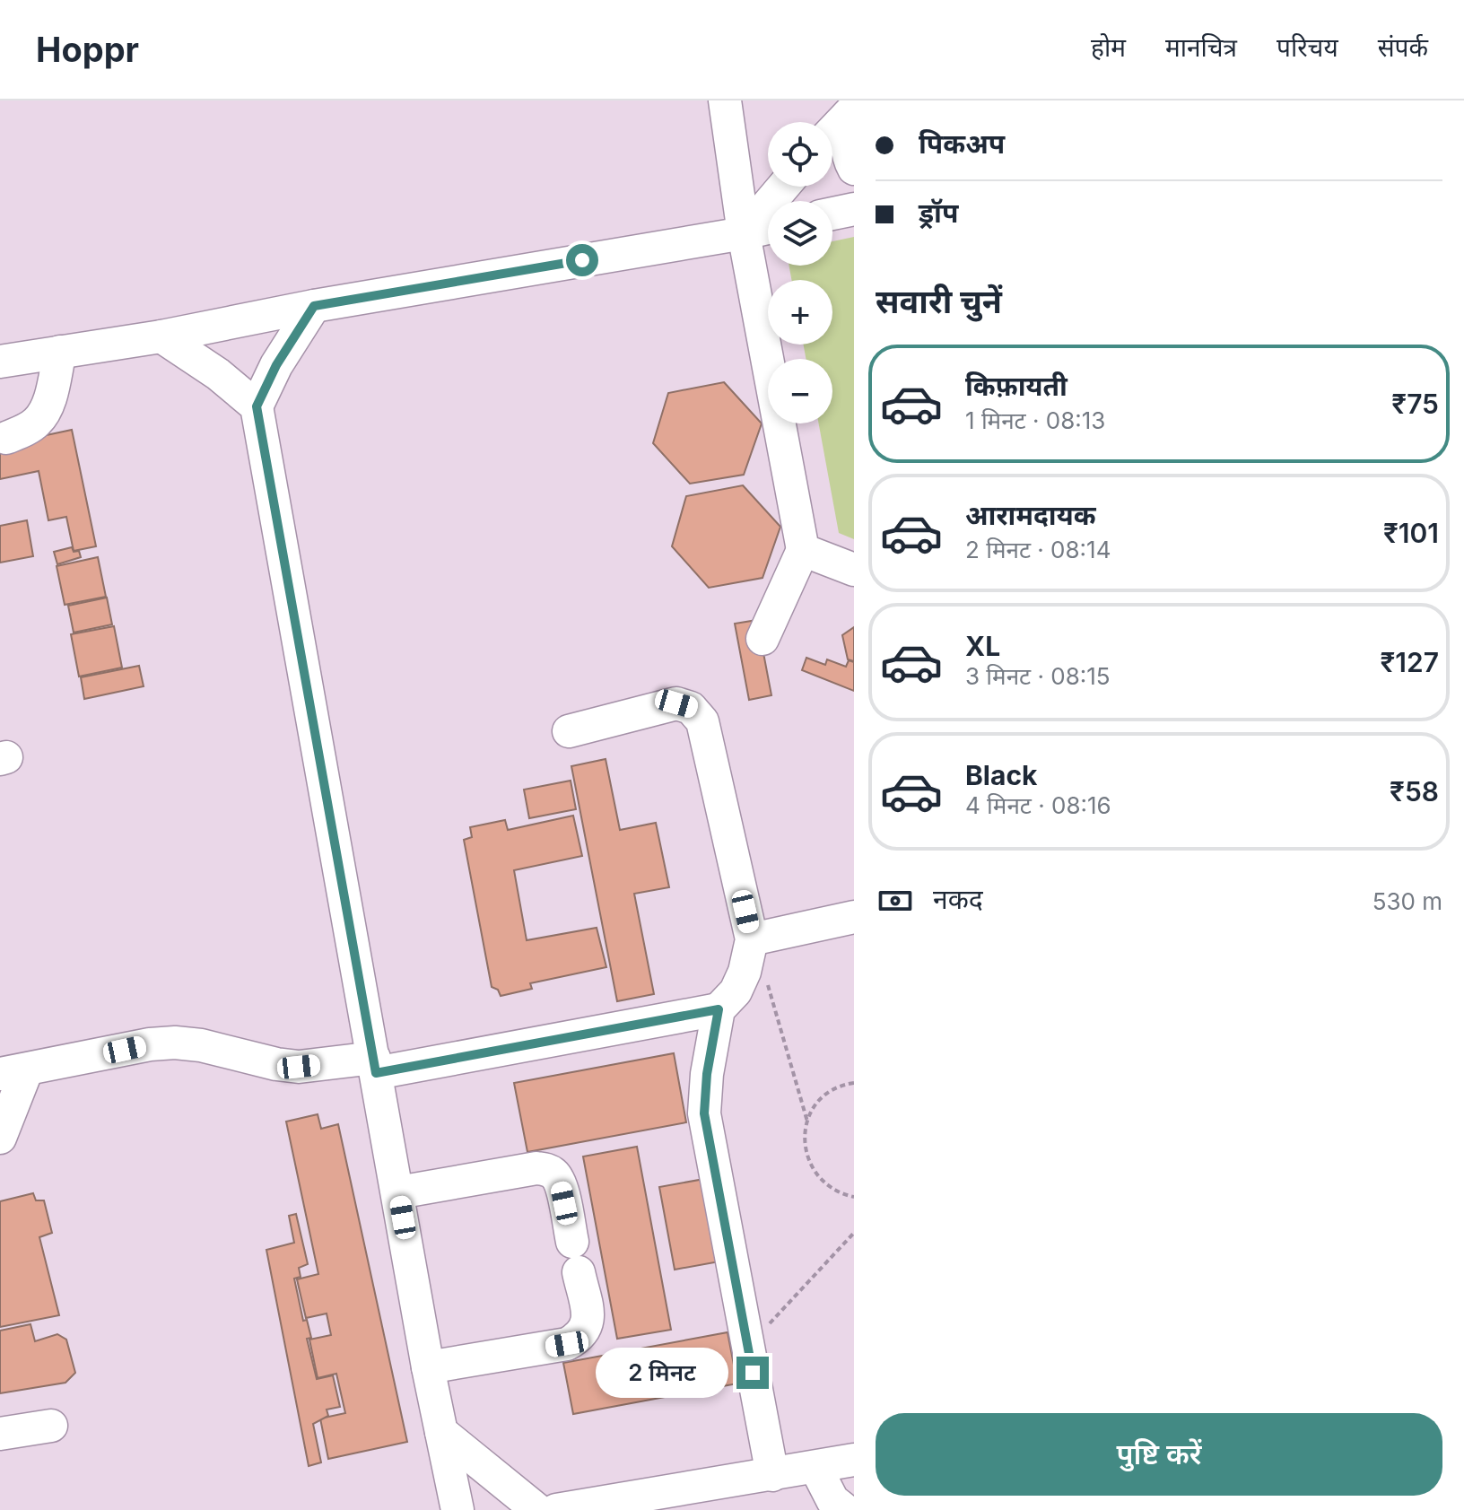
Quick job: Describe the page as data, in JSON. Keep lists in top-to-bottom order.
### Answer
{
  "page": {
    "header": "Hoppr",
    "nav": [
      "होम",
      "मानचित्र",
      "परिचय",
      "संपर्क"
    ],
    "banner": ["पिकअप", "ड्रॉप"],
    "map_buttons": ["+", "−"],
    "heading": "सवारी चुनें",
    "list": [
      {
        "name": "किफ़ायती",
        "note": "1 मिनट · 08:13",
        "value": "₹75"
      },
      {
        "name": "आरामदायक",
        "note": "2 मिनट · 08:14",
        "value": "₹101"
      },
      {
        "name": "XL",
        "note": "3 मिनट · 08:15",
        "value": "₹127"
      },
      {
        "name": "Black",
        "note": "4 मिनट · 08:16",
        "value": "₹58"
      }
    ],
    "pay": ["नकद", "530 m"],
    "bubble": "2 मिनट",
    "buttons": "पुष्टि करें"
  }
}
